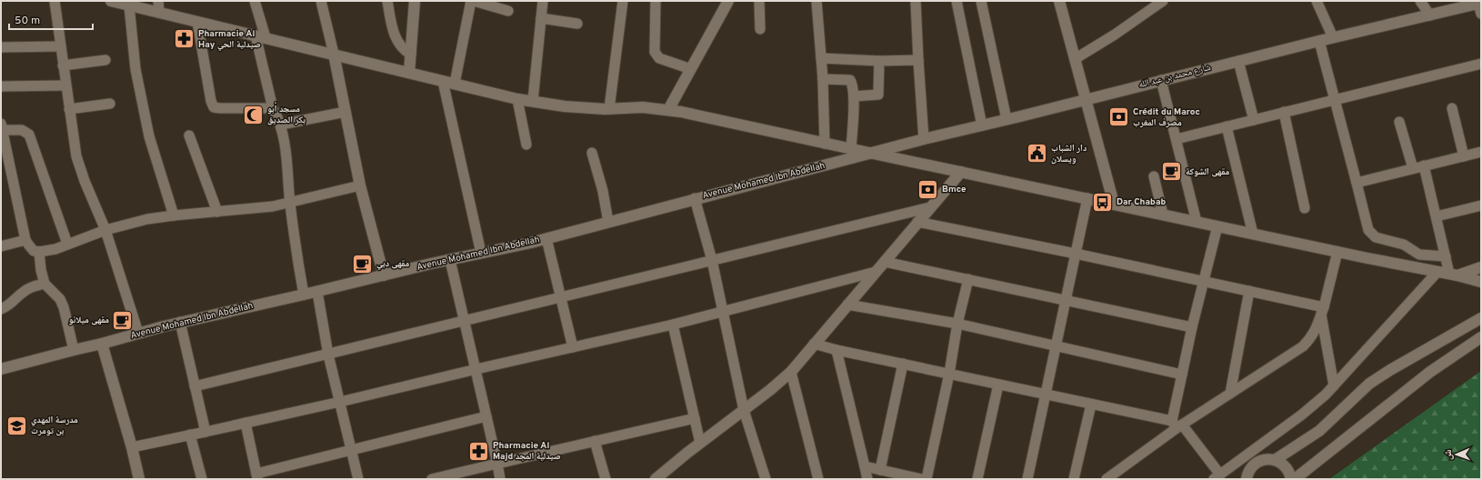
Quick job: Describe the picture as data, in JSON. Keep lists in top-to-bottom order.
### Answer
{
  "streets": {
    "street": ["شارع محمد بن عبد الله", "Avenue Mohamed Ibn Abdellah"]
  },
  "crossings": [
    ["شارع محمد بن عبد الله", "Avenue Mohamed Ibn Abdellah"]
  ],
  "places": {
    "pharmacy": ["Pharmacie Al Hay صيدلية الحي", "Pharmacie Al Majd صيدلية المجد"],
    "mosque": ["مسجد أبو بكر الصديق"],
    "bank": ["Crédit du Maroc مصرف المغرب", "Bmce"],
    "public building": ["دار الشباب ويسلان"],
    "cafe": ["مقهى الشوكة", "مقهى دبي", "مقهى ميلانو"],
    "bus stop": ["Dar Chabab"],
    "school or university": ["مدرسة المهدي بن تومرت"]
  },
  "scale_bar": "50 m",
  "north": "left"
}
